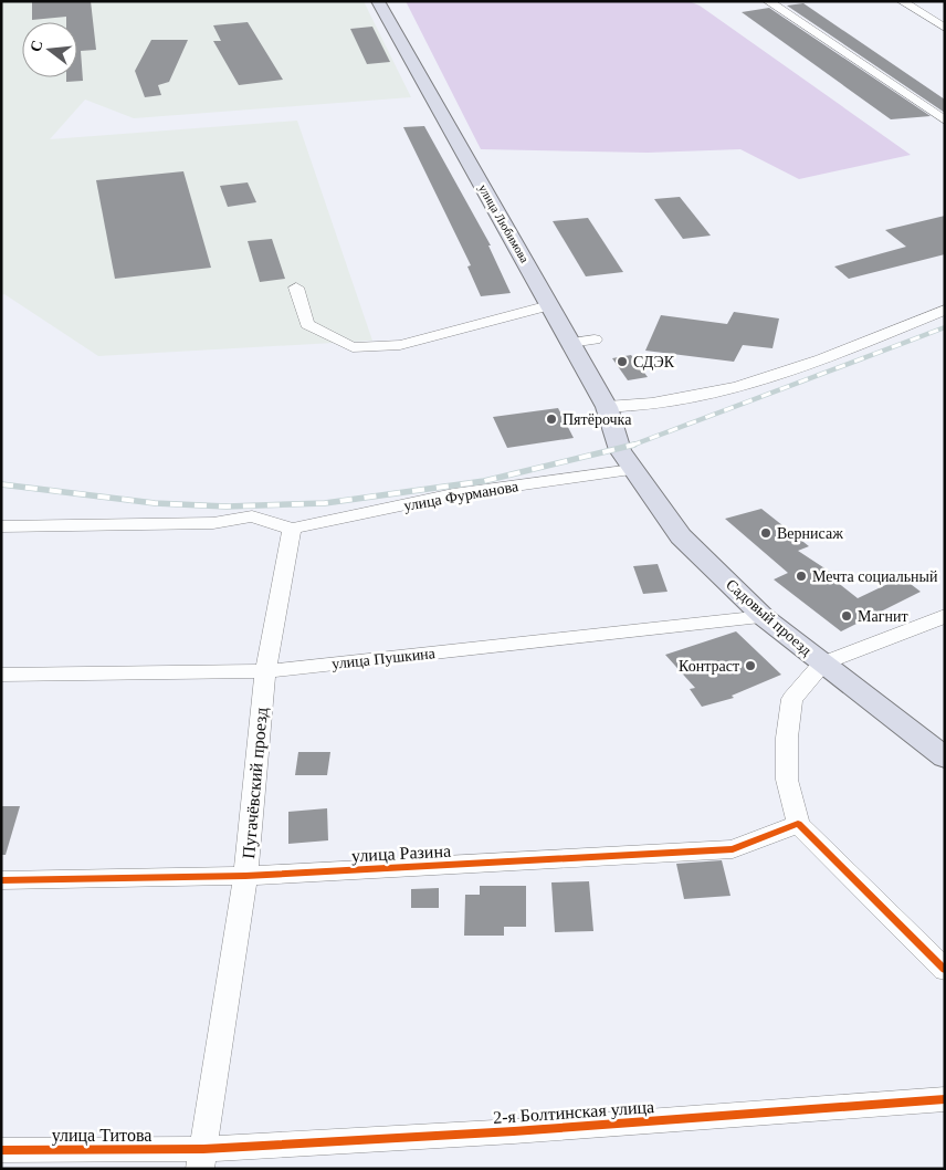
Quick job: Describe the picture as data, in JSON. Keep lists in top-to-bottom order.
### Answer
{
  "streets": {
    "main road": ["улица Любимова", "Садовый проезд"],
    "street": [
      "улица Фурманова",
      "улица Пушкина",
      "Пугачёвский проезд",
      "улица Разина",
      "2-я Болтинская улица",
      "улица Титова"
    ]
  },
  "crossings": [
    ["улица Любимова", "улица Фурманова"],
    ["улица Любимова", "Садовый проезд"],
    ["улица Фурманова", "Садовый проезд"],
    ["улица Фурманова", "Пугачёвский проезд"],
    ["Садовый проезд", "улица Пушкина"],
    ["улица Пушкина", "Пугачёвский проезд"],
    ["Пугачёвский проезд", "улица Разина"],
    ["Пугачёвский проезд", "2-я Болтинская улица"],
    ["Пугачёвский проезд", "улица Титова"],
    ["2-я Болтинская улица", "улица Титова"]
  ],
  "places": [
    "СДЭК",
    "Пятёрочка",
    "Вернисаж",
    "Мечта социальный",
    "Магнит",
    "Контраст"
  ],
  "north": "left"
}
